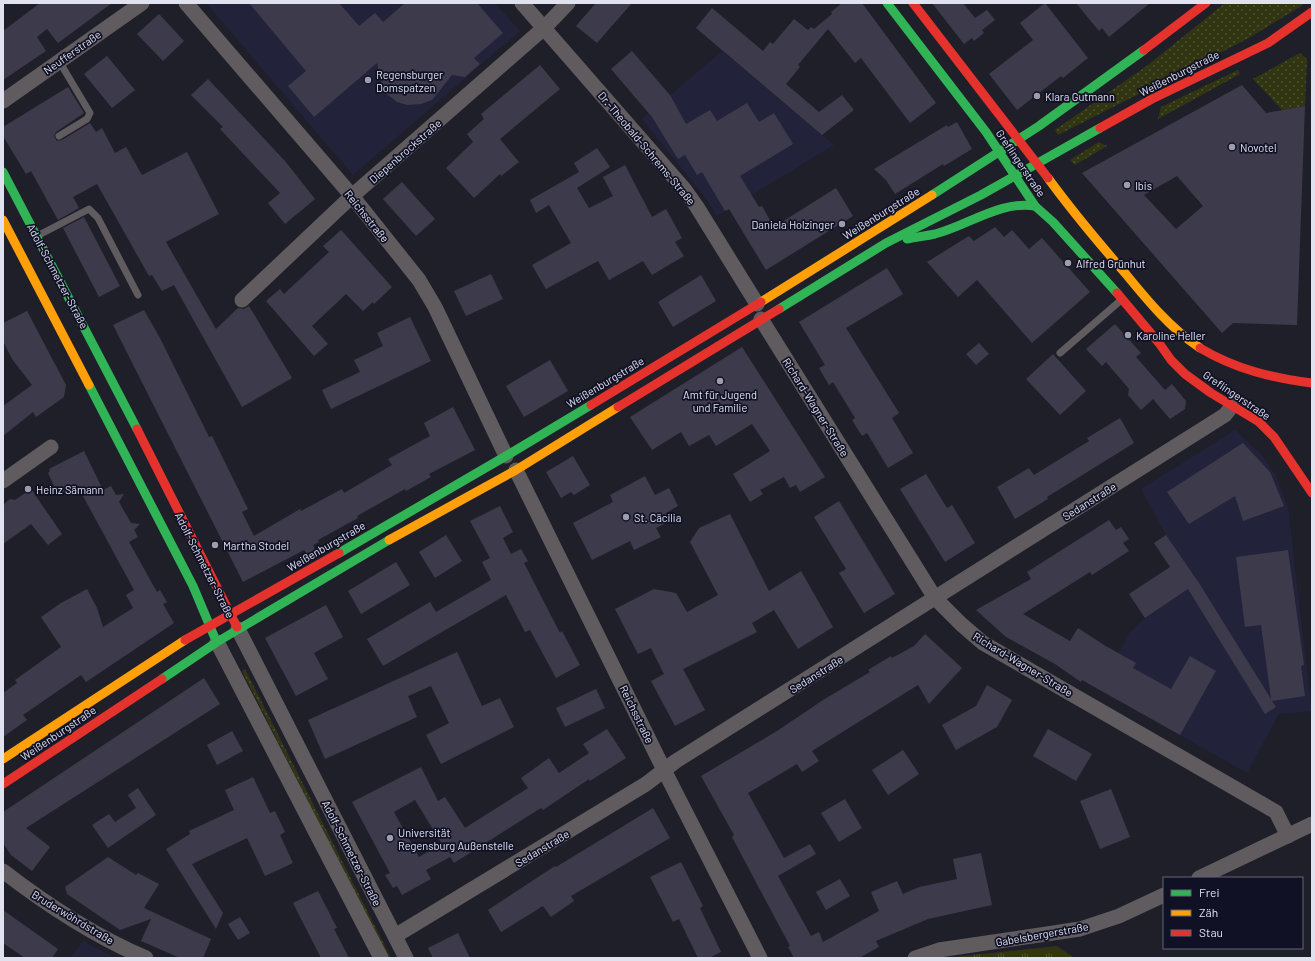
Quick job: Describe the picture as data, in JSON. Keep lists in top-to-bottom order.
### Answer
{
  "streets": {
    "main road": ["Weißenburgstraße", "Greflingerstraße", "Adolf-Schmetzer-Straße"],
    "street": [
      "Neufferstraße",
      "Dr.-Theobald-Schrems-Straße",
      "Diepenbrockstraße",
      "Reichsstraße",
      "Richard-Wagner-Straße",
      "Sedanstraße",
      "Bruderwöhrdstraße",
      "Gabelsbergerstraße"
    ]
  },
  "crossings": [
    ["Weißenburgstraße", "Dr.-Theobald-Schrems-Straße"],
    ["Weißenburgstraße", "Greflingerstraße"],
    ["Weißenburgstraße", "Reichsstraße"],
    ["Weißenburgstraße", "Adolf-Schmetzer-Straße"],
    ["Weißenburgstraße", "Richard-Wagner-Straße"],
    ["Dr.-Theobald-Schrems-Straße", "Diepenbrockstraße"],
    ["Diepenbrockstraße", "Reichsstraße"],
    ["Greflingerstraße", "Sedanstraße"],
    ["Reichsstraße", "Sedanstraße"],
    ["Adolf-Schmetzer-Straße", "Sedanstraße"],
    ["Richard-Wagner-Straße", "Sedanstraße"]
  ],
  "places": [
    "Regensburger Domspatzen",
    "Klara Gutmann",
    "Novotel",
    "Ibis",
    "Daniela Holzinger",
    "Alfred Grünhut",
    "Karoline Heller",
    "Amt für Jugend und Familie",
    "Heinz Sämann",
    "St. Cäcilia",
    "Martha Stodel",
    "Universität Regensburg Außenstelle"
  ],
  "legend": ["Frei", "Zäh", "Stau"]
}
